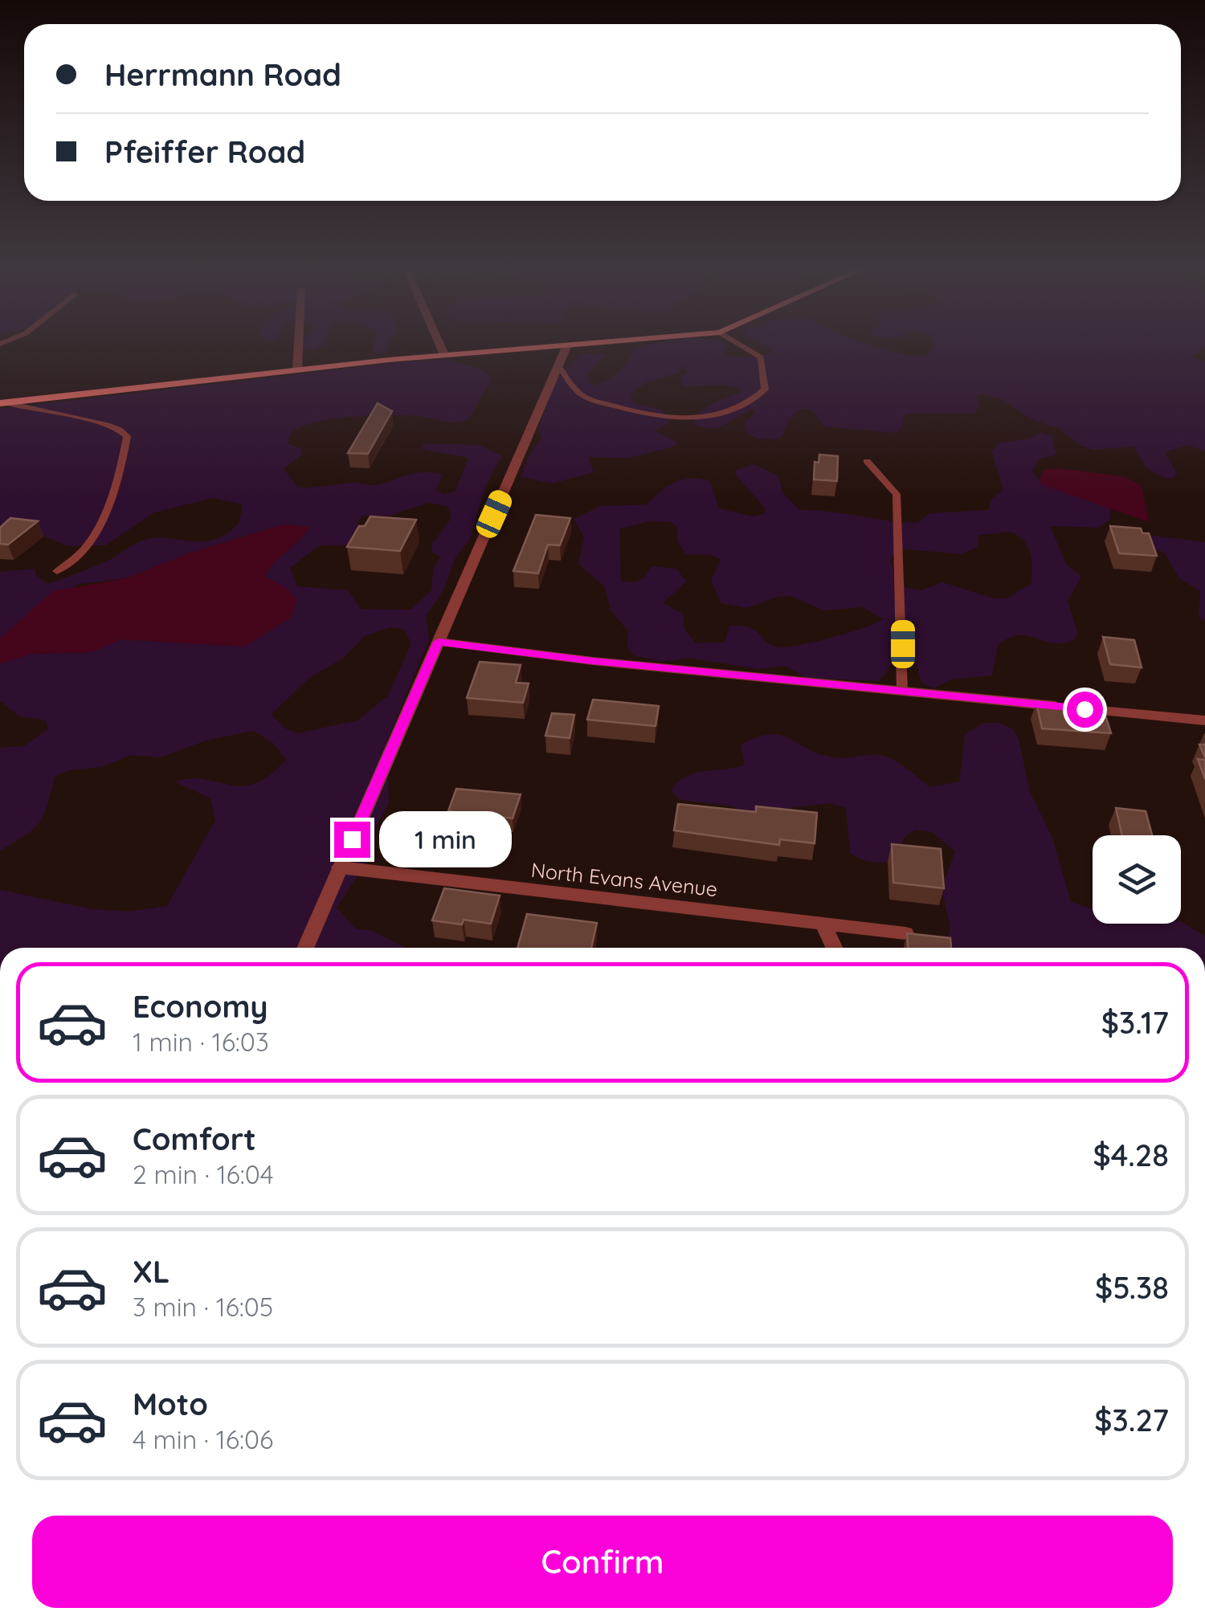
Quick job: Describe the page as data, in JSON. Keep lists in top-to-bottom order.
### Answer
{
  "streets": {
    "street": ["North Evans Avenue"]
  },
  "page": {
    "banner": ["Herrmann Road", "Pfeiffer Road"],
    "bubble": "1 min",
    "list": [
      {
        "name": "Economy",
        "note": "1 min · 16:03",
        "value": "$3.17"
      },
      {
        "name": "Comfort",
        "note": "2 min · 16:04",
        "value": "$4.28"
      },
      {
        "name": "XL",
        "note": "3 min · 16:05",
        "value": "$5.38"
      },
      {
        "name": "Moto",
        "note": "4 min · 16:06",
        "value": "$3.27"
      }
    ],
    "buttons": "Confirm"
  }
}
